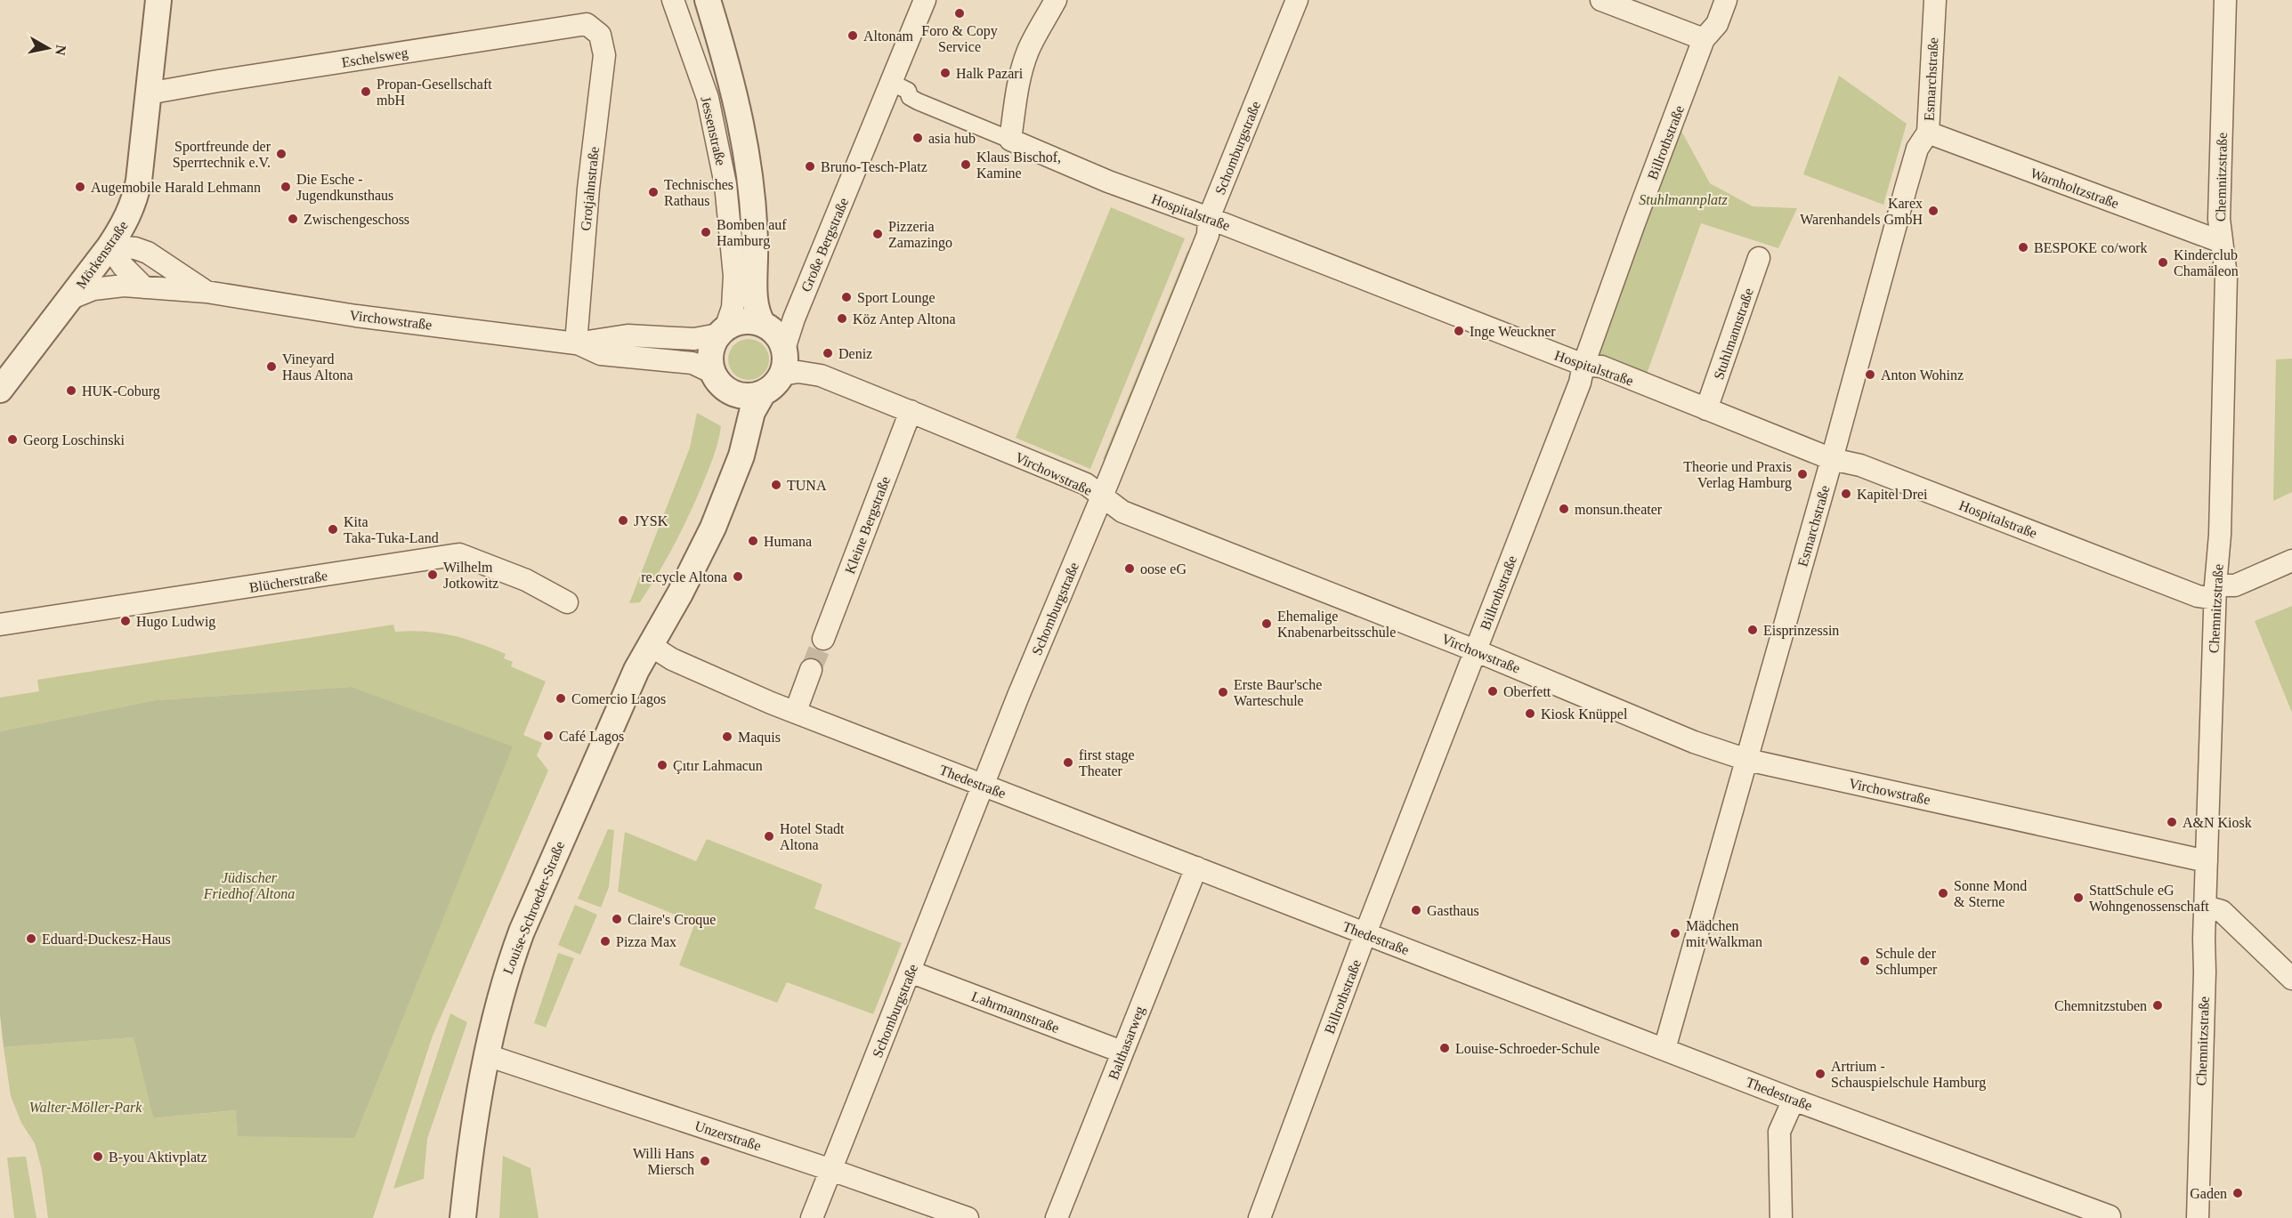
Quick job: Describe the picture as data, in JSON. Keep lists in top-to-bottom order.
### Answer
{
  "streets": {
    "street": [
      "Eschelsweg",
      "Esmarchstraße",
      "Jessenstraße",
      "Billrothstraße",
      "Schomburgstraße",
      "Chemnitzstraße",
      "Warnholtzstraße",
      "Grotjahnstraße",
      "Hospitalstraße",
      "Große Bergstraße",
      "Mörkenstraße",
      "Virchowstraße",
      "Stuhlmannstraße",
      "Kleine Bergstraße",
      "Blücherstraße",
      "Thedestraße",
      "Louise-Schroeder-Straße",
      "Lahrmannstraße",
      "Balthasarweg",
      "Unzerstraße"
    ]
  },
  "crossings": [
    ["Eschelsweg", "Grotjahnstraße"],
    ["Eschelsweg", "Mörkenstraße"],
    ["Esmarchstraße", "Warnholtzstraße"],
    ["Esmarchstraße", "Hospitalstraße"],
    ["Esmarchstraße", "Virchowstraße"],
    ["Esmarchstraße", "Thedestraße"],
    ["Jessenstraße", "Große Bergstraße"],
    ["Jessenstraße", "Virchowstraße"],
    ["Billrothstraße", "Hospitalstraße"],
    ["Billrothstraße", "Virchowstraße"],
    ["Billrothstraße", "Thedestraße"],
    ["Schomburgstraße", "Hospitalstraße"],
    ["Schomburgstraße", "Virchowstraße"],
    ["Schomburgstraße", "Thedestraße"],
    ["Schomburgstraße", "Lahrmannstraße"],
    ["Schomburgstraße", "Unzerstraße"],
    ["Chemnitzstraße", "Warnholtzstraße"],
    ["Chemnitzstraße", "Hospitalstraße"],
    ["Chemnitzstraße", "Virchowstraße"],
    ["Grotjahnstraße", "Virchowstraße"],
    ["Hospitalstraße", "Große Bergstraße"],
    ["Hospitalstraße", "Stuhlmannstraße"],
    ["Große Bergstraße", "Virchowstraße"],
    ["Mörkenstraße", "Virchowstraße"],
    ["Virchowstraße", "Kleine Bergstraße"],
    ["Thedestraße", "Louise-Schroeder-Straße"],
    ["Thedestraße", "Balthasarweg"],
    ["Louise-Schroeder-Straße", "Unzerstraße"],
    ["Lahrmannstraße", "Balthasarweg"]
  ],
  "parks": ["Stuhlmannplatz", "Jüdischer Friedhof Altona", "Walter-Möller-Park"],
  "places": [
    "Foro & Copy Service",
    "Altonam",
    "Halk Pazari",
    "Propan-Gesellschaft mbH",
    "asia hub",
    "Sportfreunde der Sperrtechnik e.V.",
    "Klaus Bischof, Kamine",
    "Bruno-Tesch-Platz",
    "Augemobile Harald Lehmann",
    "Die Esche - Jugendkunsthaus",
    "Technisches Rathaus",
    "Karex Warenhandels GmbH",
    "Zwischengeschoss",
    "Bomben auf Hamburg",
    "Pizzeria Zamazingo",
    "BESPOKE co/work",
    "Kinderclub Chamäleon",
    "Sport Lounge",
    "Köz Antep Altona",
    "Inge Weuckner",
    "Deniz",
    "Vineyard Haus Altona",
    "Anton Wohinz",
    "HUK-Coburg",
    "Georg Loschinski",
    "Theorie und Praxis Verlag Hamburg",
    "TUNA",
    "Kapitel Drei",
    "monsun.theater",
    "JYSK",
    "Kita Taka-Tuka-Land",
    "Humana",
    "oose eG",
    "Wilhelm Jotkowitz",
    "re.cycle Altona",
    "Hugo Ludwig",
    "Ehemalige Knabenarbeitsschule",
    "Eisprinzessin",
    "Oberfett",
    "Erste Baur'sche Warteschule",
    "Comercio Lagos",
    "Kiosk Knüppel",
    "Café Lagos",
    "Maquis",
    "first stage Theater",
    "Çıtır Lahmacun",
    "A&N Kiosk",
    "Hotel Stadt Altona",
    "Sonne Mond & Sterne",
    "StattSchule eG Wohngenossenschaft",
    "Gasthaus",
    "Claire's Croque",
    "Mädchen mit Walkman",
    "Eduard-Duckesz-Haus",
    "Pizza Max",
    "Schule der Schlumper",
    "Chemnitzstuben",
    "Louise-Schroeder-Schule",
    "Artrium - Schauspielschule Hamburg",
    "B-you Aktivplatz",
    "Willi Hans Miersch",
    "Gaden"
  ],
  "north": "right"
}
